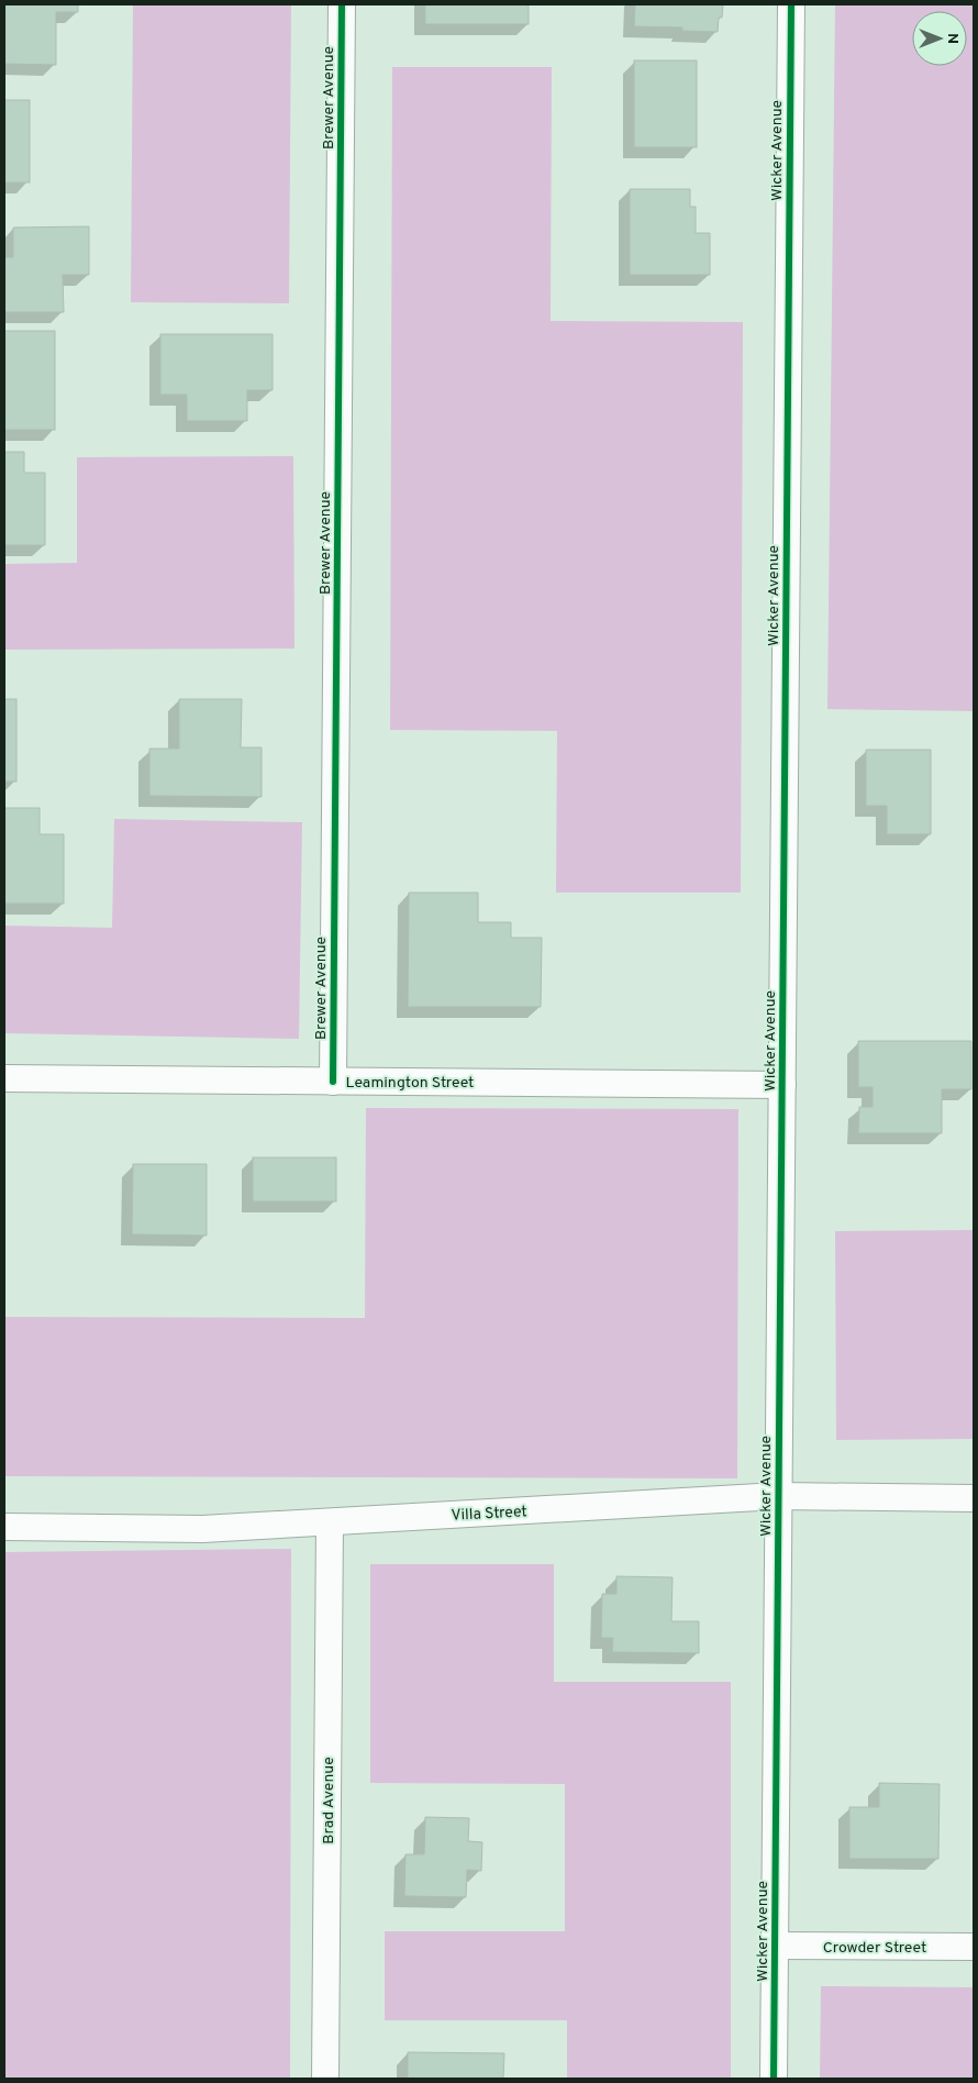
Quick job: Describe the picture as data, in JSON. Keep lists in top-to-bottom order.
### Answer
{
  "streets": {
    "street": [
      "Brewer Avenue",
      "Wicker Avenue",
      "Leamington Street",
      "Villa Street",
      "Brad Avenue",
      "Crowder Street"
    ]
  },
  "crossings": [
    ["Brewer Avenue", "Leamington Street"],
    ["Wicker Avenue", "Leamington Street"],
    ["Wicker Avenue", "Villa Street"],
    ["Wicker Avenue", "Crowder Street"],
    ["Villa Street", "Brad Avenue"]
  ],
  "north": "right"
}
